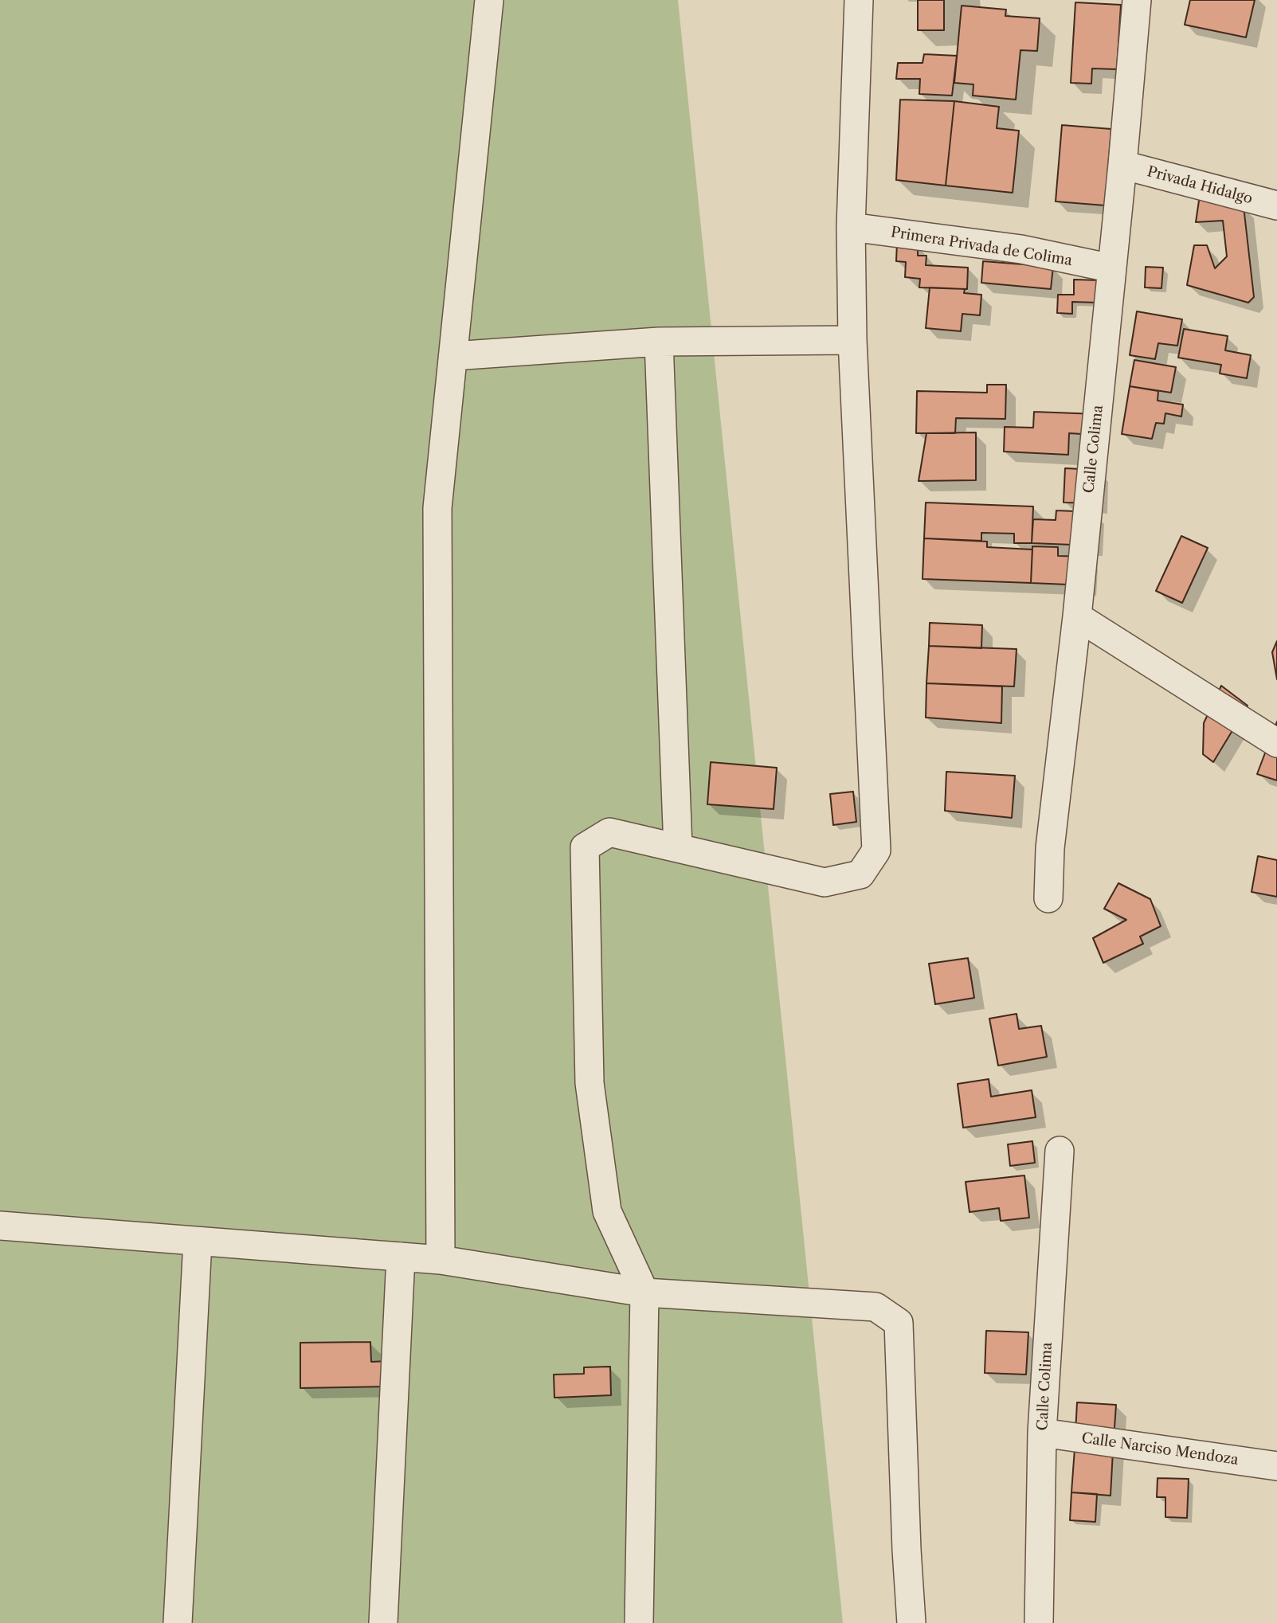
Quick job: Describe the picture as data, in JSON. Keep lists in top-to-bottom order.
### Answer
{
  "streets": {
    "street": [
      "Privada Hidalgo",
      "Primera Privada de Colima",
      "Calle Colima",
      "Calle Narciso Mendoza"
    ]
  },
  "crossings": [
    ["Privada Hidalgo", "Calle Colima"],
    ["Primera Privada de Colima", "Calle Colima"],
    ["Calle Colima", "Calle Narciso Mendoza"]
  ]
}
